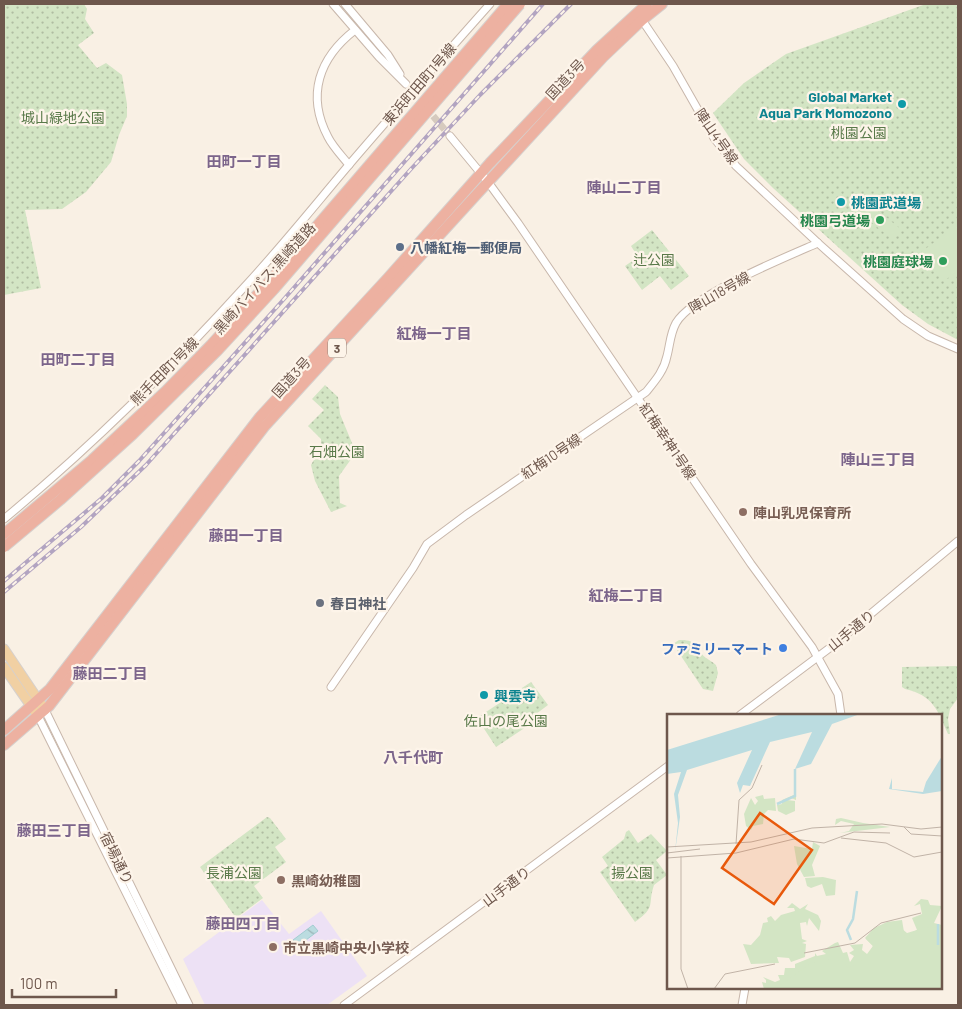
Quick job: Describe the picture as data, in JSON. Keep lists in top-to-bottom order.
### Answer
{
  "streets": {
    "highway": ["国道3号", "黒崎バイパス;黒崎道路", "3"],
    "street": [
      "東浜町田町1号線",
      "陣山4号線",
      "陣山18号線",
      "熊手田町1号線",
      "紅梅幸神1号線",
      "紅梅10号線",
      "山手通り",
      "宿場通り"
    ]
  },
  "crossings": [
    ["国道3号", "陣山4号線"],
    ["国道3号", "紅梅幸神1号線"],
    ["国道3号", "宿場通り"],
    ["東浜町田町1号線", "熊手田町1号線"],
    ["陣山4号線", "陣山18号線"],
    ["陣山18号線", "紅梅幸神1号線"],
    ["陣山18号線", "紅梅10号線"],
    ["紅梅幸神1号線", "紅梅10号線"],
    ["紅梅幸神1号線", "山手通り"]
  ],
  "districts": [
    "田町一丁目",
    "陣山二丁目",
    "紅梅一丁目",
    "田町二丁目",
    "陣山三丁目",
    "藤田一丁目",
    "紅梅二丁目",
    "藤田二丁目",
    "八千代町",
    "藤田三丁目",
    "藤田四丁目"
  ],
  "parks": [
    "城山緑地公園",
    "桃園公園",
    "辻公園",
    "石畑公園",
    "佐山の尾公園",
    "長浦公園",
    "揚公園"
  ],
  "places": [
    "Global Market Aqua Park Momozono",
    "桃園武道場",
    "桃園弓道場",
    "八幡紅梅一郵便局",
    "桃園庭球場",
    "陣山乳児保育所",
    "春日神社",
    "ファミリーマート",
    "興雲寺",
    "黒崎幼稚園",
    "市立黒崎中央小学校"
  ],
  "scale_bar": "100 m"
}
